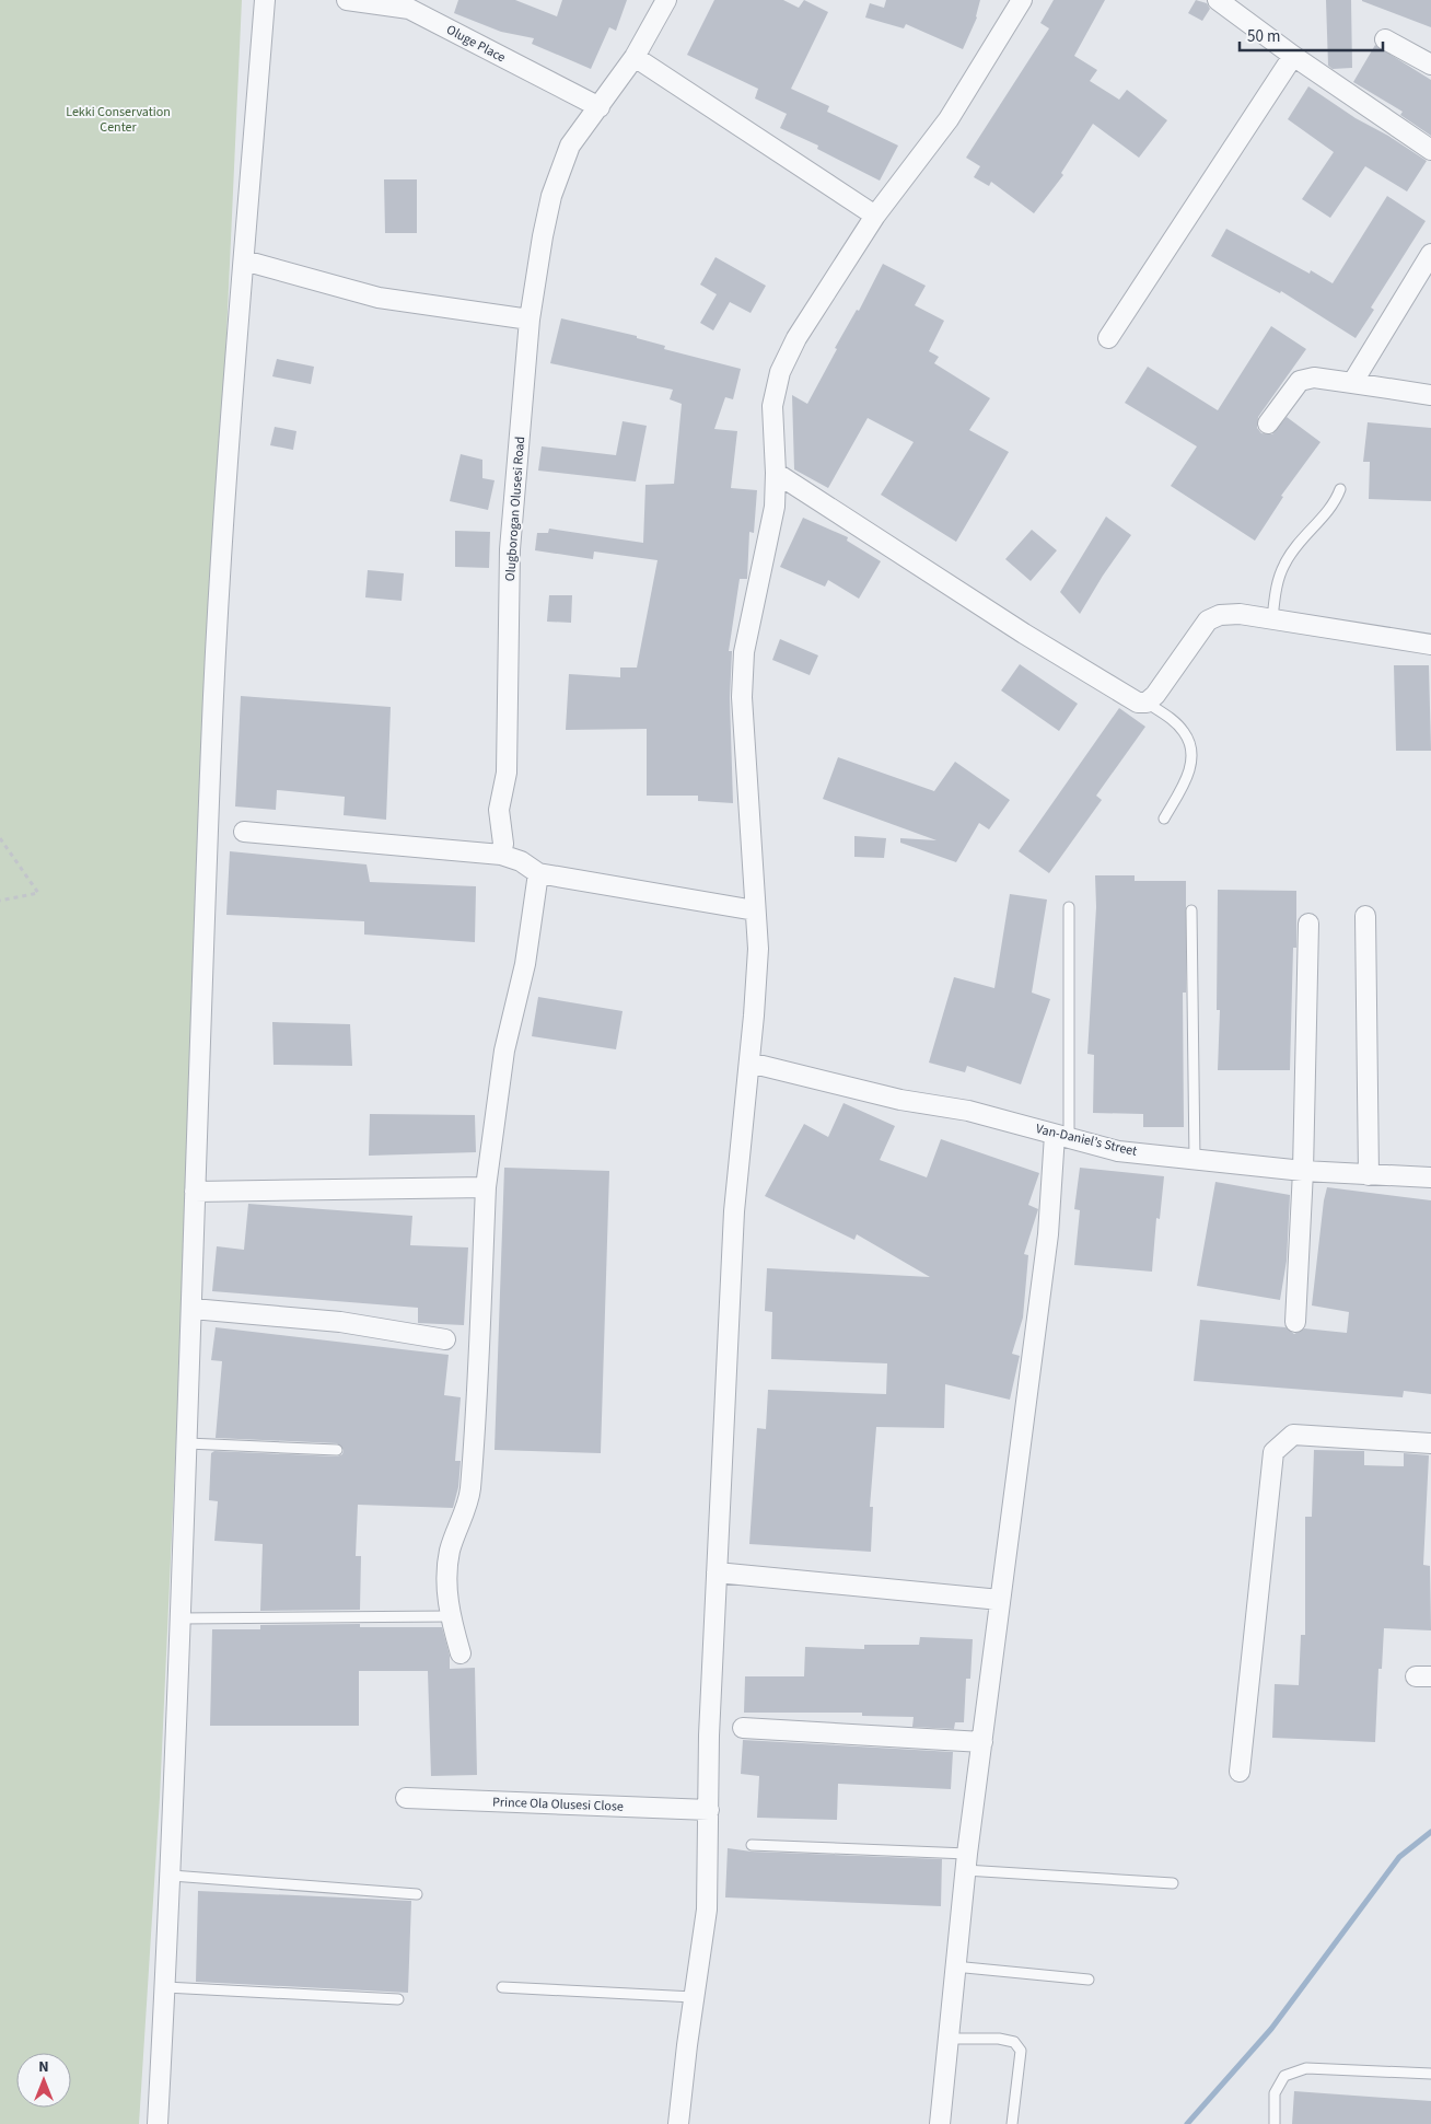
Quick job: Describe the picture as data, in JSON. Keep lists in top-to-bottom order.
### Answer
{
  "streets": {
    "street": [
      "Oluge Place",
      "Olugborogan Olusesi Road",
      "Van-Daniel’s Street",
      "Prince Ola Olusesi Close"
    ]
  },
  "crossings": [
    ["Oluge Place", "Olugborogan Olusesi Road"]
  ],
  "parks": ["Lekki Conservation Center"],
  "scale_bar": "50 m",
  "north": "top"
}
